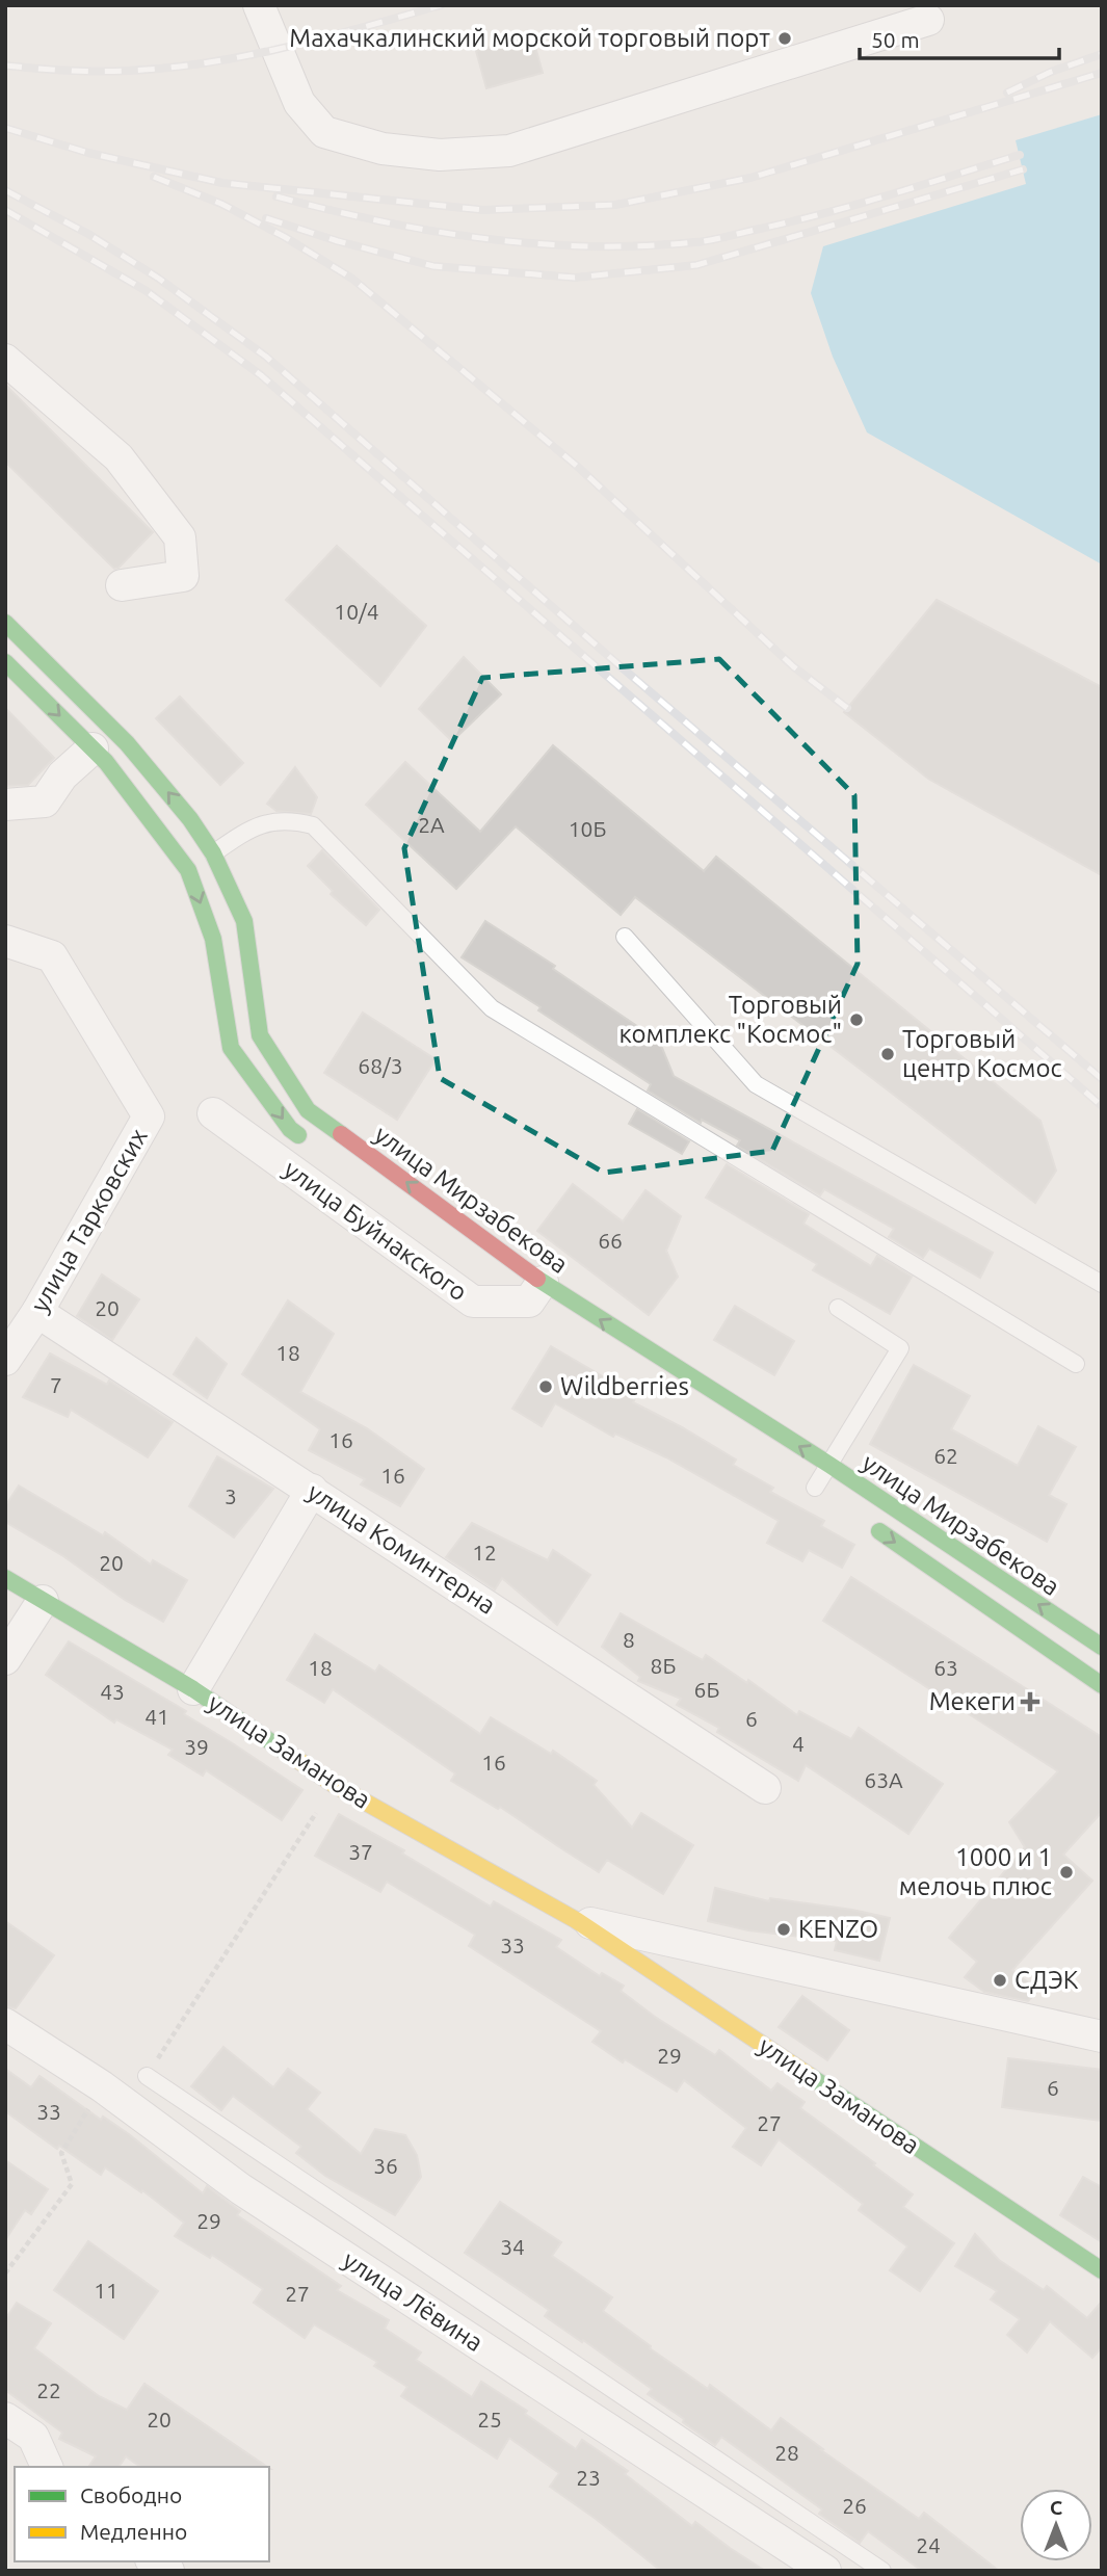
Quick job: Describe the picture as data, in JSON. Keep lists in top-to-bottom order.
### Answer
{
  "streets": {
    "main road": ["улица Мирзабекова", "улица Заманова"],
    "street": [
      "улица Тарковских",
      "улица Буйнакского",
      "улица Коминтерна",
      "улица Лёвина"
    ]
  },
  "crossings": [
    ["улица Мирзабекова", "улица Буйнакского"],
    ["улица Тарковских", "улица Коминтерна"]
  ],
  "places": {
    "other": [
      "Махачкалинский морской торговый порт",
      "Торговый комплекс \"Космос\"",
      "Торговый центр Космос",
      "Wildberries",
      "1000 и 1 мелочь плюс",
      "KENZO",
      "СДЭК"
    ],
    "health": ["Мекеги"]
  },
  "house_numbers": [
    "10/4",
    "2А",
    "10Б",
    "68/3",
    "66",
    "20",
    "18",
    "7",
    "16",
    "62",
    "16",
    "3",
    "12",
    "20",
    "8",
    "8Б",
    "18",
    "63",
    "6Б",
    "43",
    "41",
    "6",
    "4",
    "39",
    "16",
    "63А",
    "37",
    "33",
    "29",
    "6",
    "33",
    "27",
    "36",
    "29",
    "34",
    "11",
    "27",
    "22",
    "20",
    "25",
    "28",
    "23",
    "26",
    "24"
  ],
  "legend": ["Свободно", "Медленно"],
  "scale_bar": "50 m",
  "north": "top"
}
